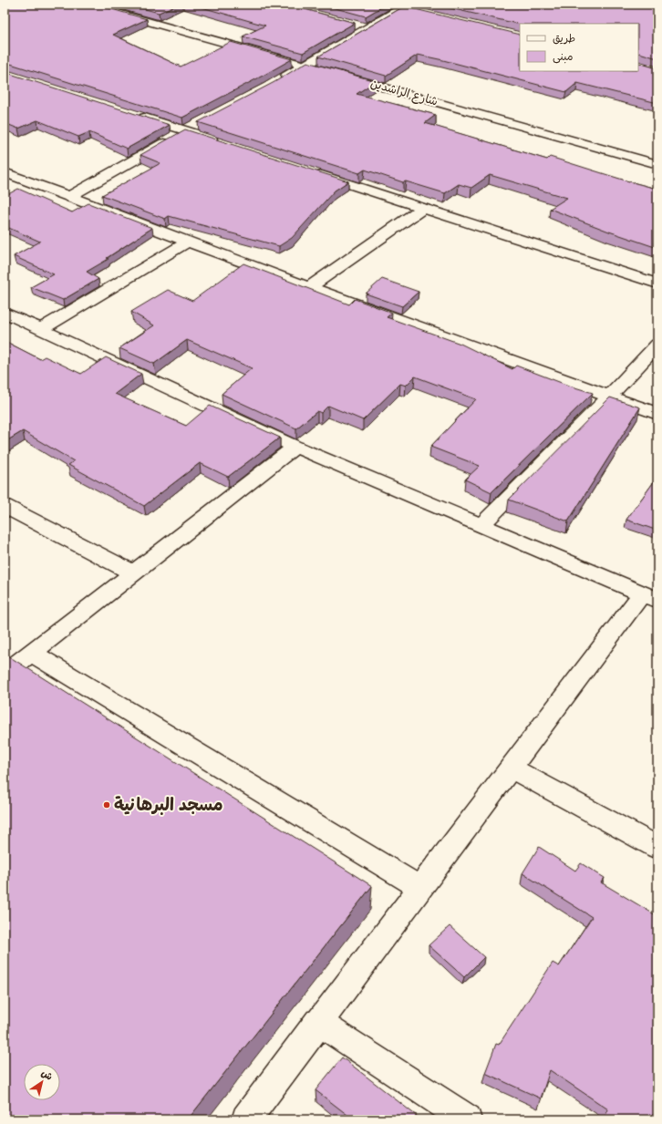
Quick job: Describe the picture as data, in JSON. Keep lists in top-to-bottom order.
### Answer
{
  "streets": {
    "street": ["شارع الراشدين"]
  },
  "places": ["مسجد البرهانية"],
  "legend": ["طريق", "مبنى"],
  "north": "top right"
}
